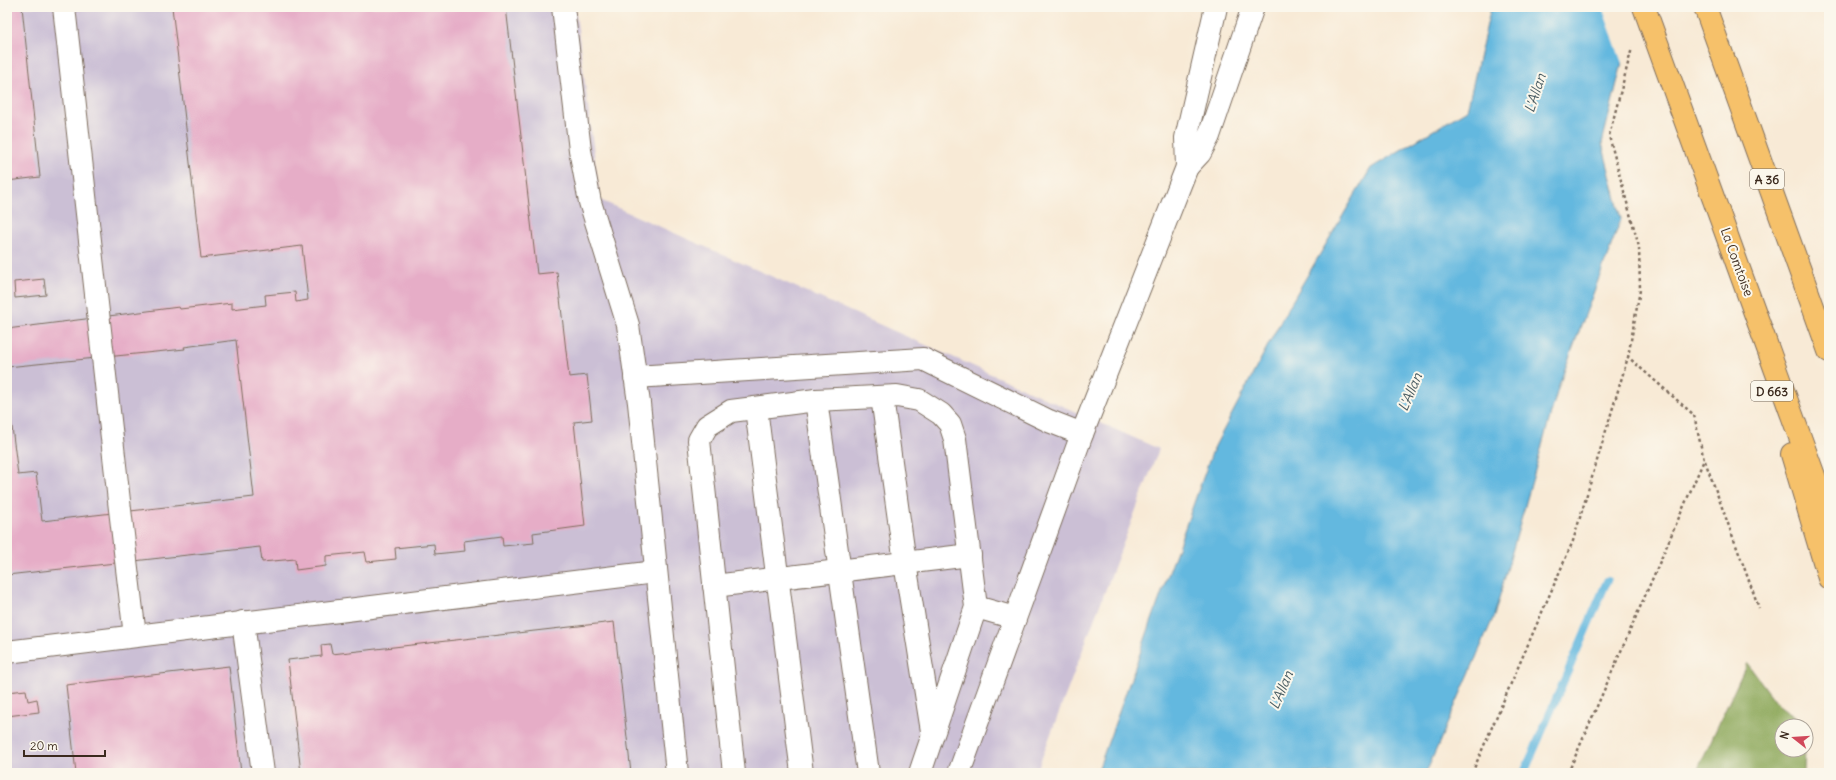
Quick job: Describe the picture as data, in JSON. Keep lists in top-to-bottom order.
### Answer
{
  "streets": {
    "highway": ["A 36", "La Comtoise", "D 663"]
  },
  "crossings": [
    ["La Comtoise", "D 663"]
  ],
  "water": ["L'Allan"],
  "scale_bar": "20 m",
  "north": "left"
}
